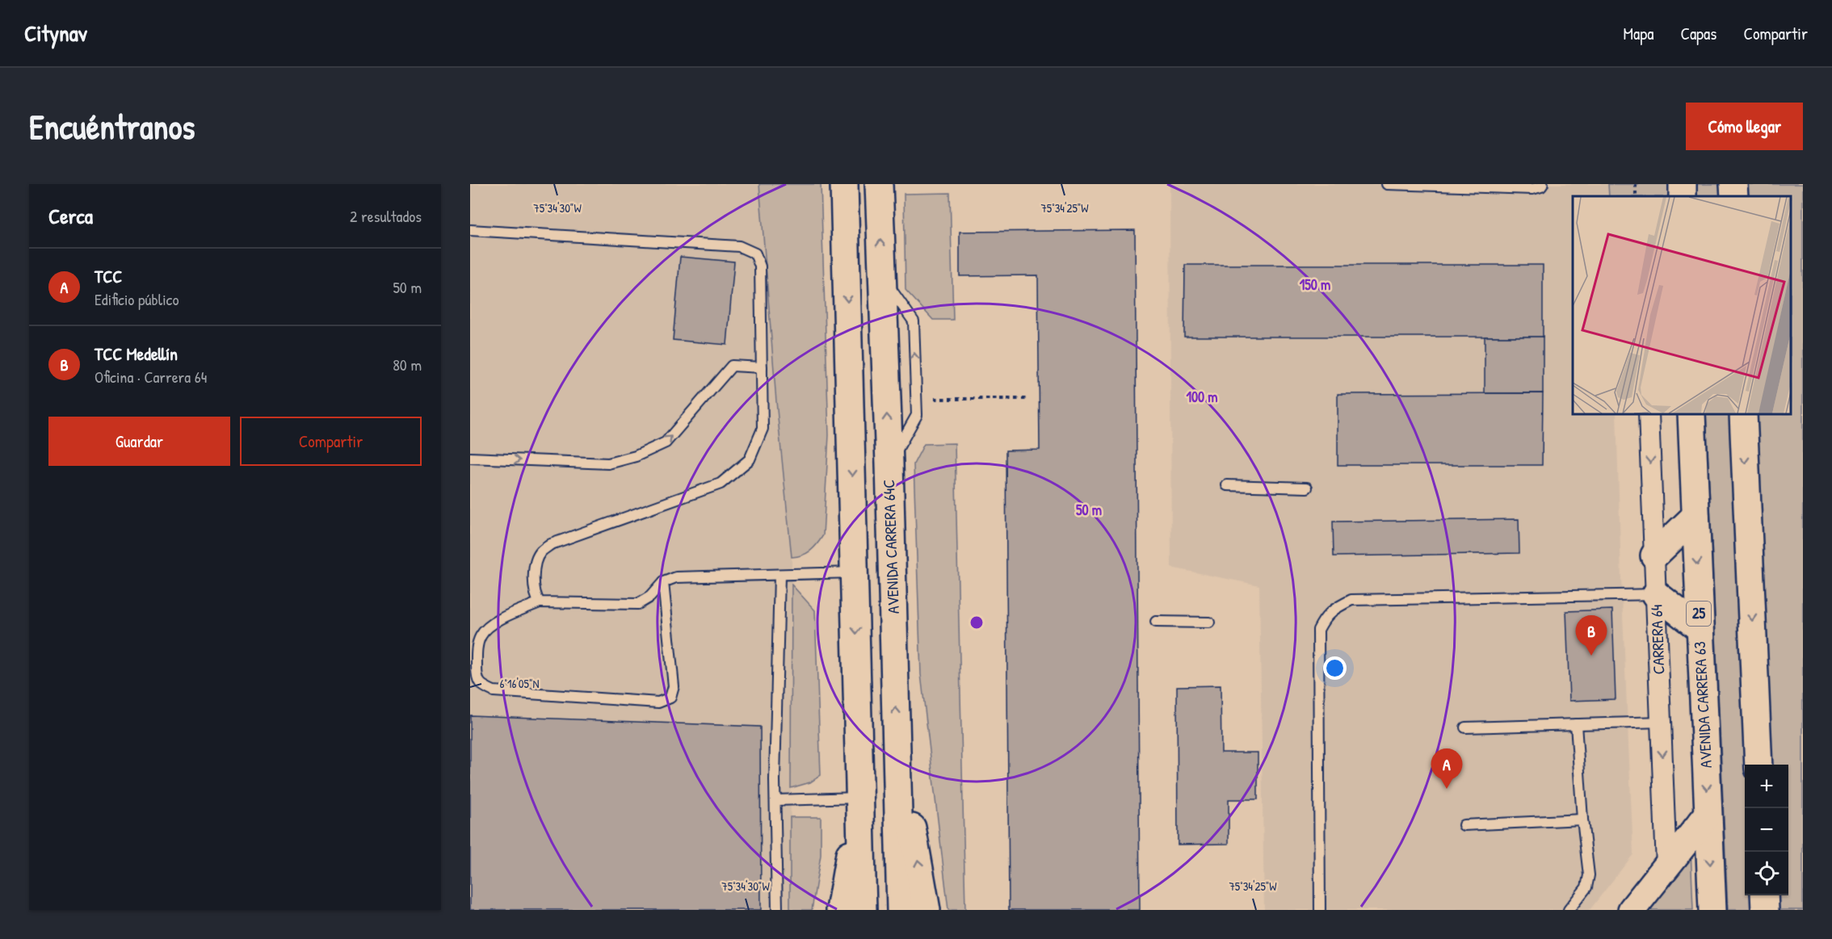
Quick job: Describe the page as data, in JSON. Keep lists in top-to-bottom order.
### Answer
{
  "streets": {
    "main road": ["AVENIDA CARRERA 64C", "25", "AVENIDA CARRERA 63"],
    "street": ["CARRERA 64"]
  },
  "one_way": ["CARRERA 64"],
  "page": {
    "header": "Citynav",
    "nav": ["Mapa", "Capas", "Compartir"],
    "buttons": [
      "Cómo llegar",
      ["Guardar", "Compartir"]
    ],
    "title": "Encuéntranos",
    "heading": ["Cerca", "2 resultados"],
    "list": [
      {
        "mark": "A",
        "name": "TCC",
        "note": "Edificio público",
        "value": "50 m"
      },
      {
        "mark": "B",
        "name": "TCC Medellín",
        "note": "Oficina · Carrera 64",
        "value": "80 m"
      }
    ],
    "pins": ["B", "A"],
    "map_buttons": ["+", "−"]
  },
  "coordinates": ["75°34'30\"W", "75°34'25\"W", "6°16'05\"N"],
  "rings": ["150 m", "100 m", "50 m"]
}
